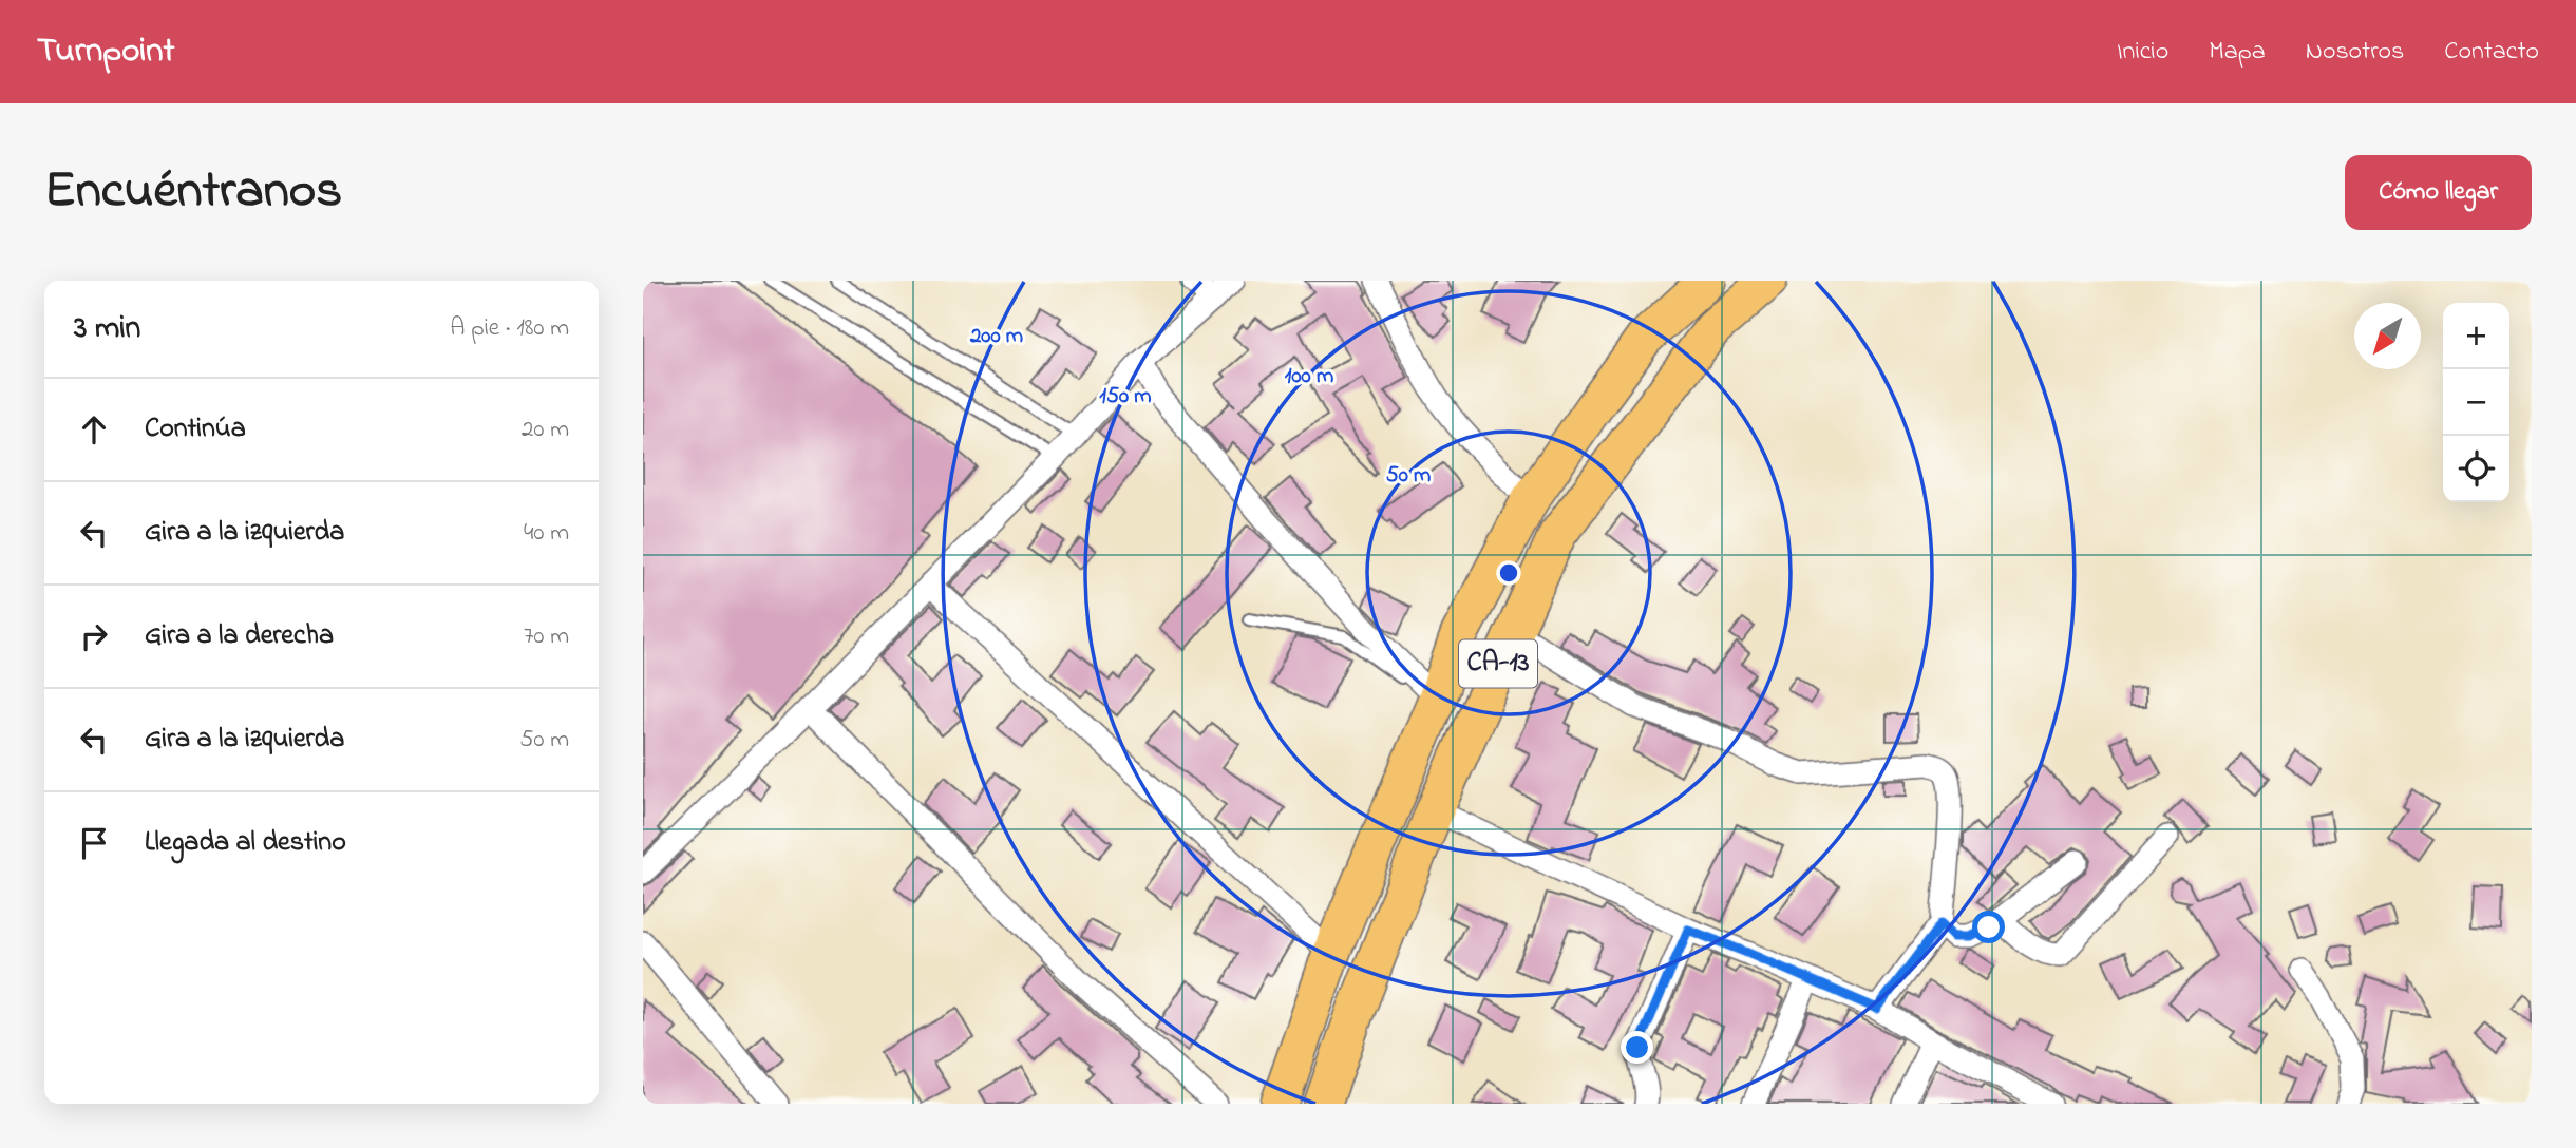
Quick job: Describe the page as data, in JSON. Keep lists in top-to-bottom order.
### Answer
{
  "streets": {
    "highway": ["CA-13"]
  },
  "north": "bottom left",
  "page": {
    "header": "Turnpoint",
    "nav": [
      "Inicio",
      "Mapa",
      "Nosotros",
      "Contacto"
    ],
    "title": "Encuéntranos",
    "buttons": "Cómo llegar",
    "heading": ["3 min", "A pie · 180 m"],
    "map_buttons": ["+", "−"],
    "list": [
      ["Continúa", "20 m"],
      ["Gira a la izquierda", "40 m"],
      ["Gira a la derecha", "70 m"],
      ["Gira a la izquierda", "50 m"],
      "Llegada al destino"
    ]
  },
  "rings": [
    "200 m",
    "100 m",
    "150 m",
    "50 m"
  ]
}
